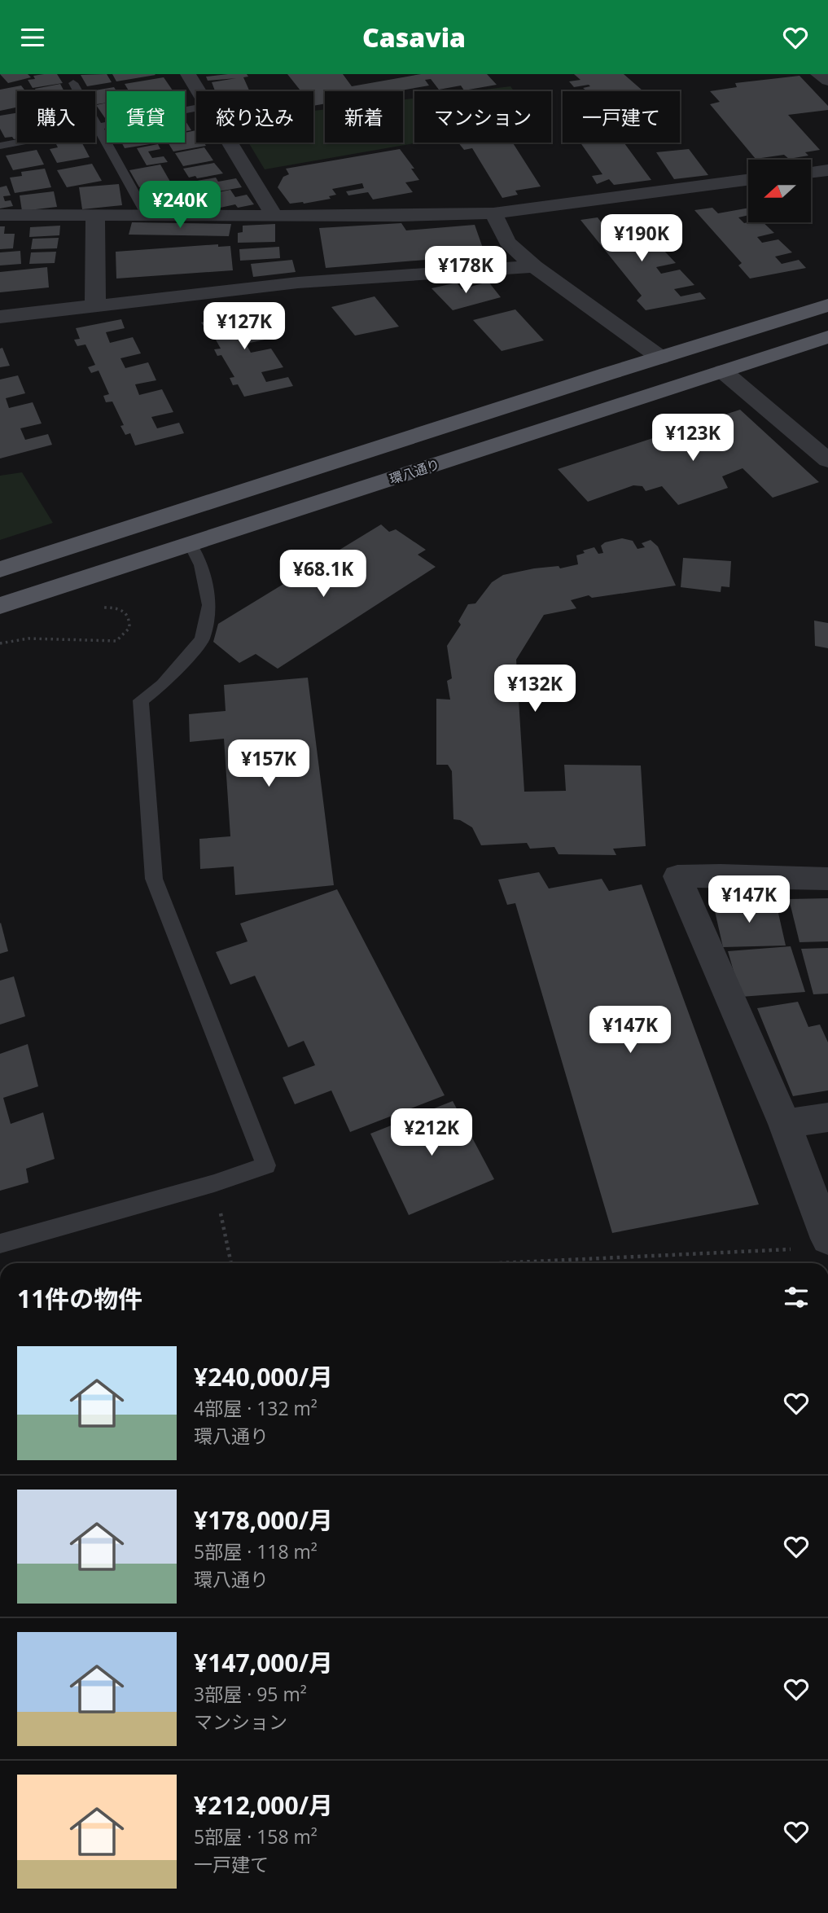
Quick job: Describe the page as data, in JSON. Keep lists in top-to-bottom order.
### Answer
{
  "streets": {
    "main road": ["環八通り"]
  },
  "north": "left",
  "page": {
    "header": "Casavia",
    "chip": [
      "購入",
      "賃貸",
      "絞り込み",
      "新着",
      "マンション",
      "一戸建て"
    ],
    "price": [
      "¥240K",
      "¥190K",
      "¥178K",
      "¥127K",
      "¥123K",
      "¥68.1K",
      "¥132K",
      "¥157K",
      "¥147K",
      "¥147K",
      "¥212K"
    ],
    "heading": "11件の物件",
    "list": [
      {
        "name": "¥240,000/月",
        "note": "4部屋 · 132 m² · 環八通り"
      },
      {
        "name": "¥178,000/月",
        "note": "5部屋 · 118 m² · 環八通り"
      },
      {
        "name": "¥147,000/月",
        "note": "3部屋 · 95 m² · マンション"
      },
      {
        "name": "¥212,000/月",
        "note": "5部屋 · 158 m² · 一戸建て"
      }
    ]
  }
}
